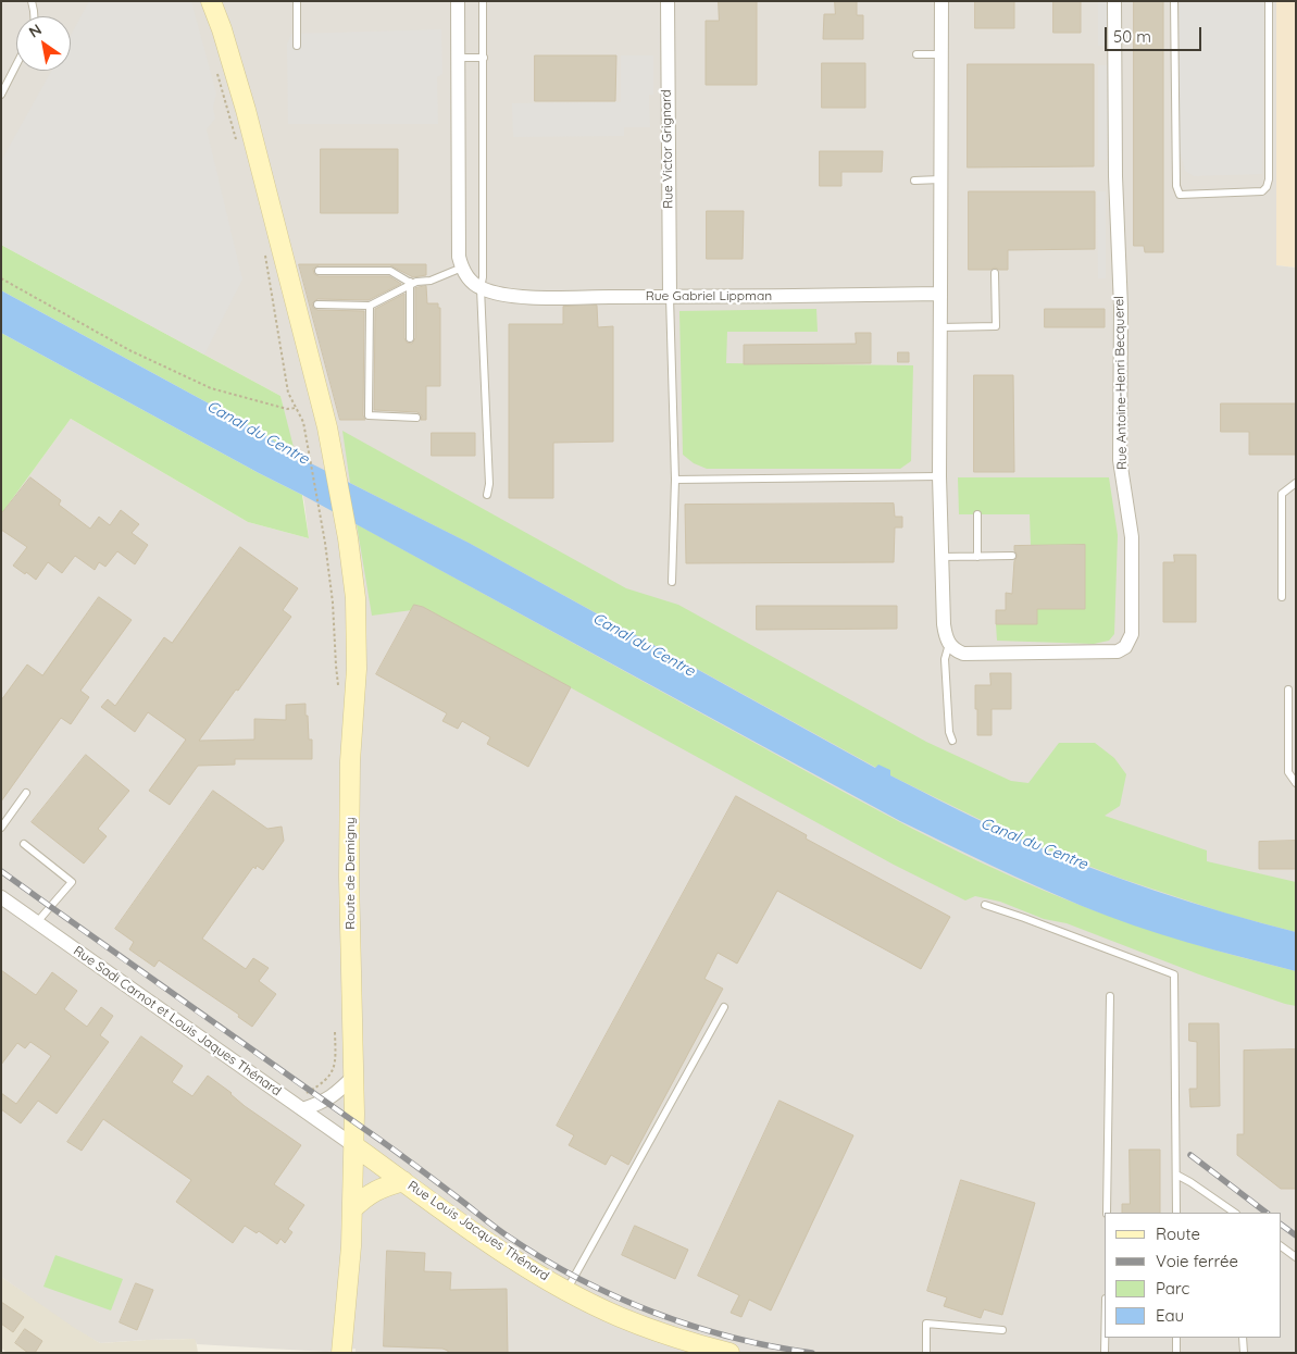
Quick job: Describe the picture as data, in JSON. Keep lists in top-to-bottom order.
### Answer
{
  "streets": {
    "main road": ["Route de Demigny", "Rue Louis Jacques Thénard"],
    "street": [
      "Rue Victor Grignard",
      "Rue Gabriel Lippman",
      "Rue Antoine-Henri Becquerel",
      "Rue Sadi Carnot et Louis Jaques Thénard"
    ]
  },
  "crossings": [
    ["Rue Victor Grignard", "Rue Gabriel Lippman"],
    ["Route de Demigny", "Rue Sadi Carnot et Louis Jaques Thénard"],
    ["Route de Demigny", "Rue Louis Jacques Thénard"],
    ["Rue Sadi Carnot et Louis Jaques Thénard", "Rue Louis Jacques Thénard"]
  ],
  "water": ["Canal du Centre"],
  "legend": [
    "Route",
    "Voie ferrée",
    "Parc",
    "Eau"
  ],
  "scale_bar": "50 m",
  "north": "top left"
}
